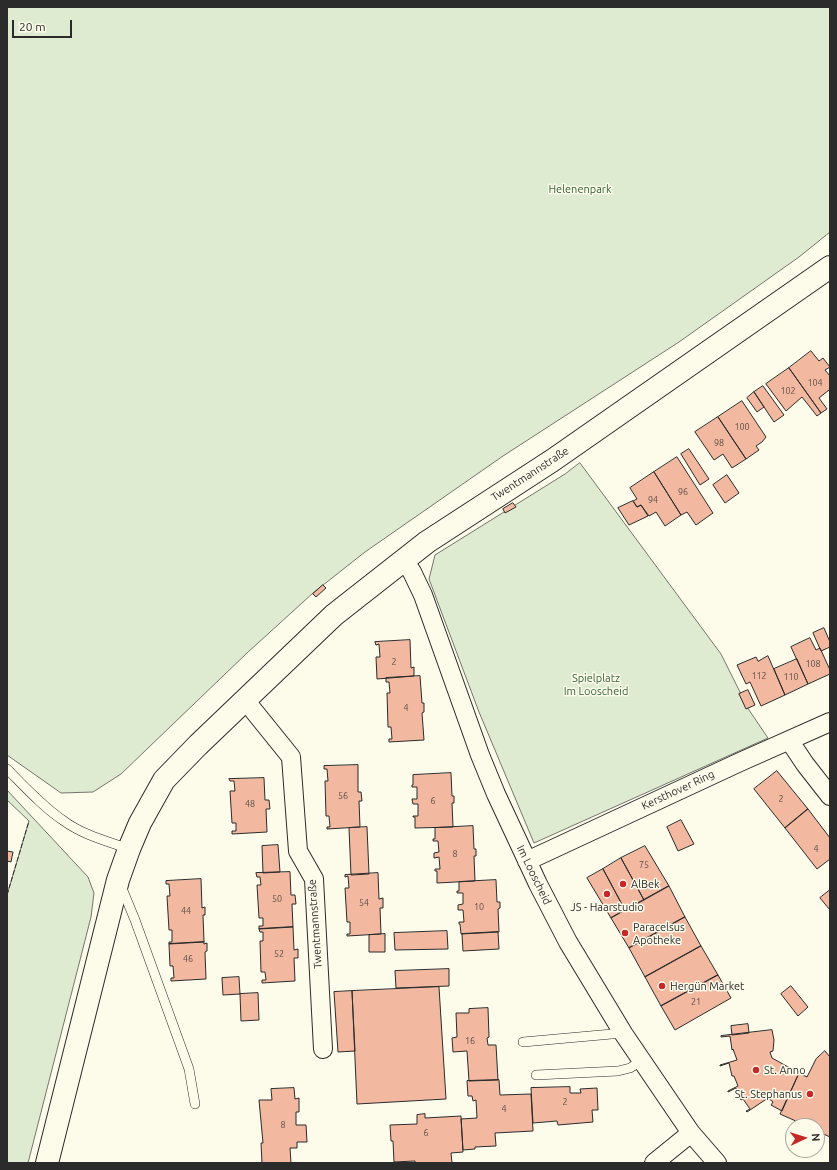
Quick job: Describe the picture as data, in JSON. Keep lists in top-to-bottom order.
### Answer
{
  "streets": {
    "street": ["Twentmannstraße", "Kersthover Ring", "Im Looscheid"]
  },
  "crossings": [
    ["Twentmannstraße", "Im Looscheid"],
    ["Kersthover Ring", "Im Looscheid"]
  ],
  "parks": ["Helenenpark", "Spielplatz Im Looscheid"],
  "places": [
    "AlBek",
    "JS - Haarstudio",
    "Paracelsus Apotheke",
    "Hergün Market",
    "St. Anno",
    "St. Stephanus"
  ],
  "house_numbers": [
    "104",
    "102",
    "100",
    "98",
    "96",
    "94",
    "2",
    "108",
    "112",
    "110",
    "4",
    "56",
    "2",
    "6",
    "48",
    "4",
    "8",
    "75",
    "50",
    "54",
    "10",
    "44",
    "52",
    "46",
    "21",
    "16",
    "2",
    "4",
    "8",
    "6"
  ],
  "scale_bar": "20 m",
  "north": "right"
}
